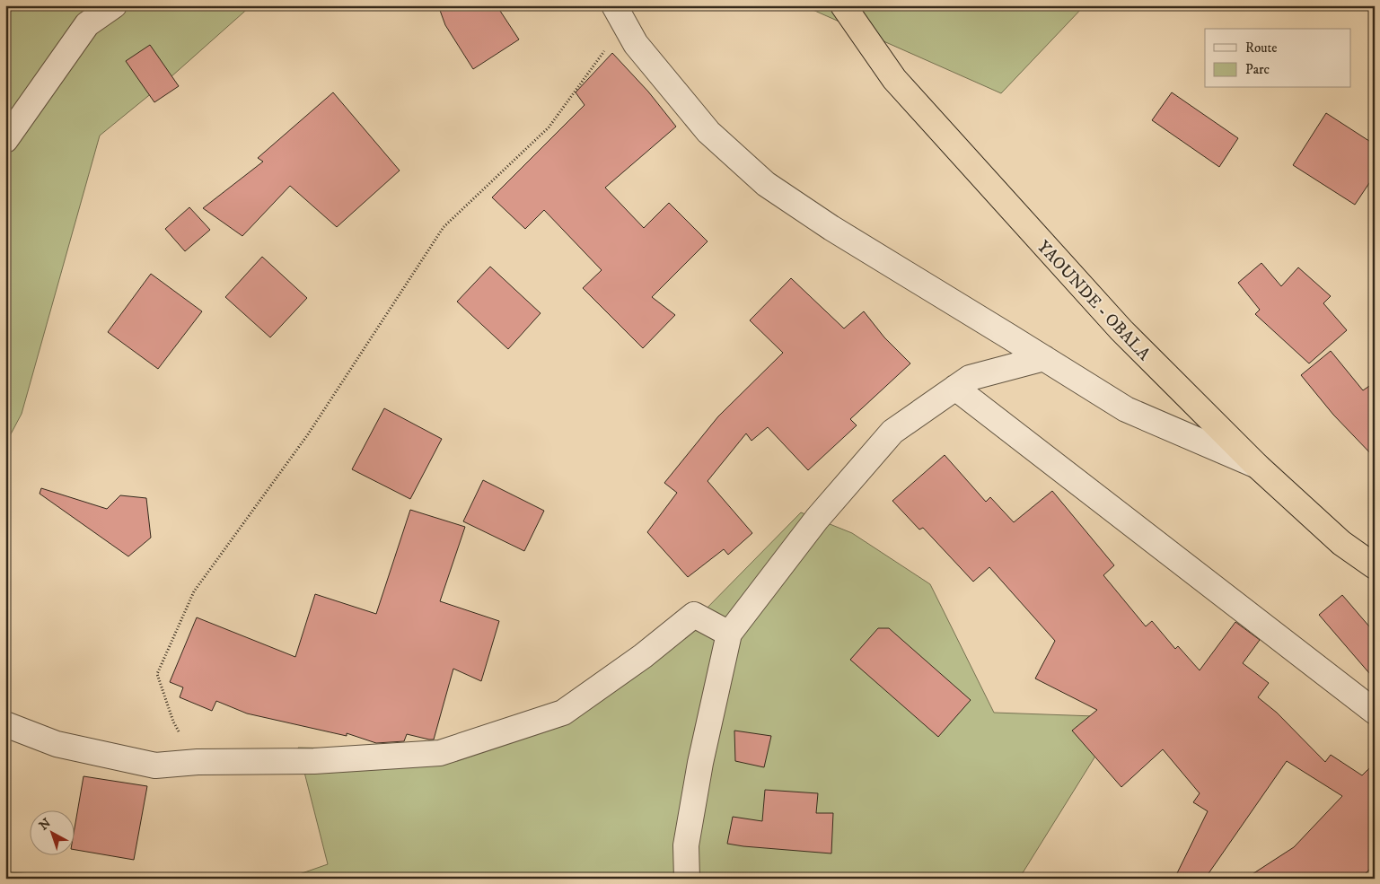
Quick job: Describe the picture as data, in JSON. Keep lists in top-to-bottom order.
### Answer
{
  "streets": {
    "highway": ["YAOUNDE - OBALA"]
  },
  "legend": ["Route", "Parc"],
  "north": "top left"
}
